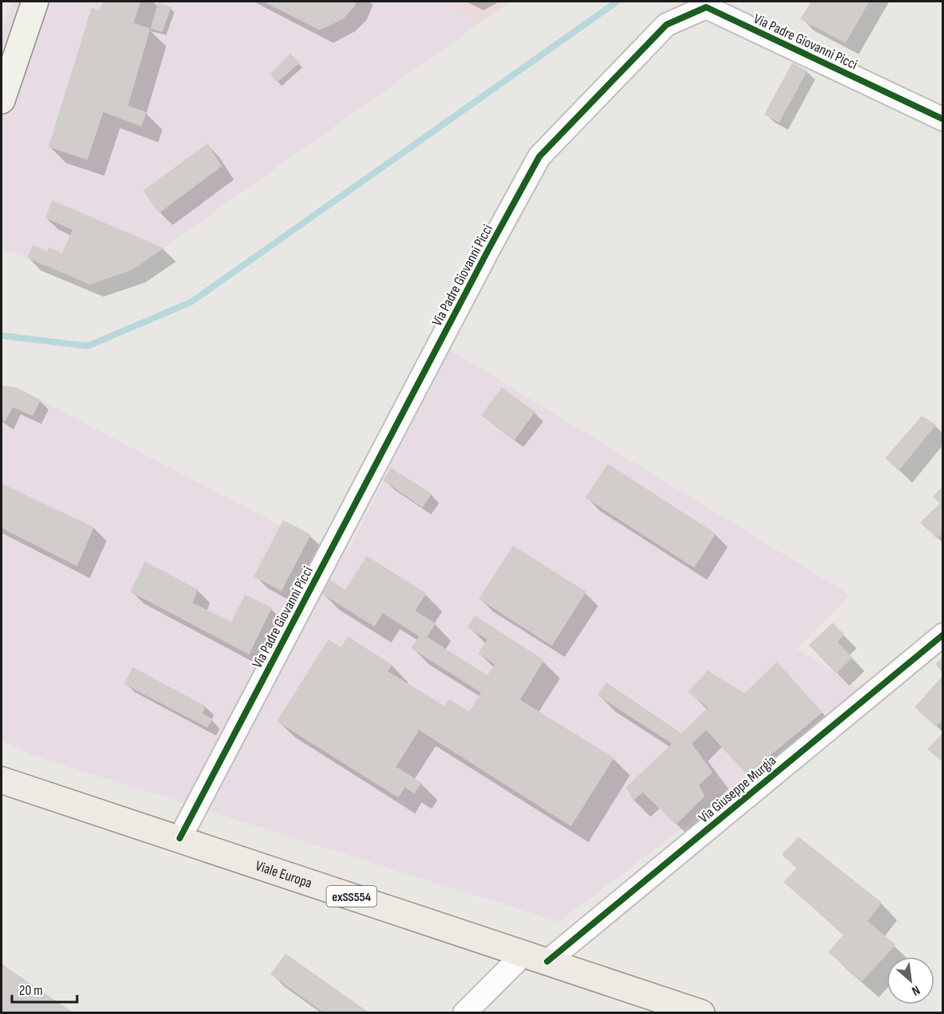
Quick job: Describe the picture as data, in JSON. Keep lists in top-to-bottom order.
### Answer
{
  "streets": {
    "main road": ["Viale Europa", "exSS554"],
    "street": ["Via Padre Giovanni Picci", "Via Giuseppe Murgia"]
  },
  "crossings": [
    ["Via Padre Giovanni Picci", "Viale Europa"],
    ["Via Giuseppe Murgia", "Viale Europa"]
  ],
  "scale_bar": "20 m",
  "north": "bottom right"
}
